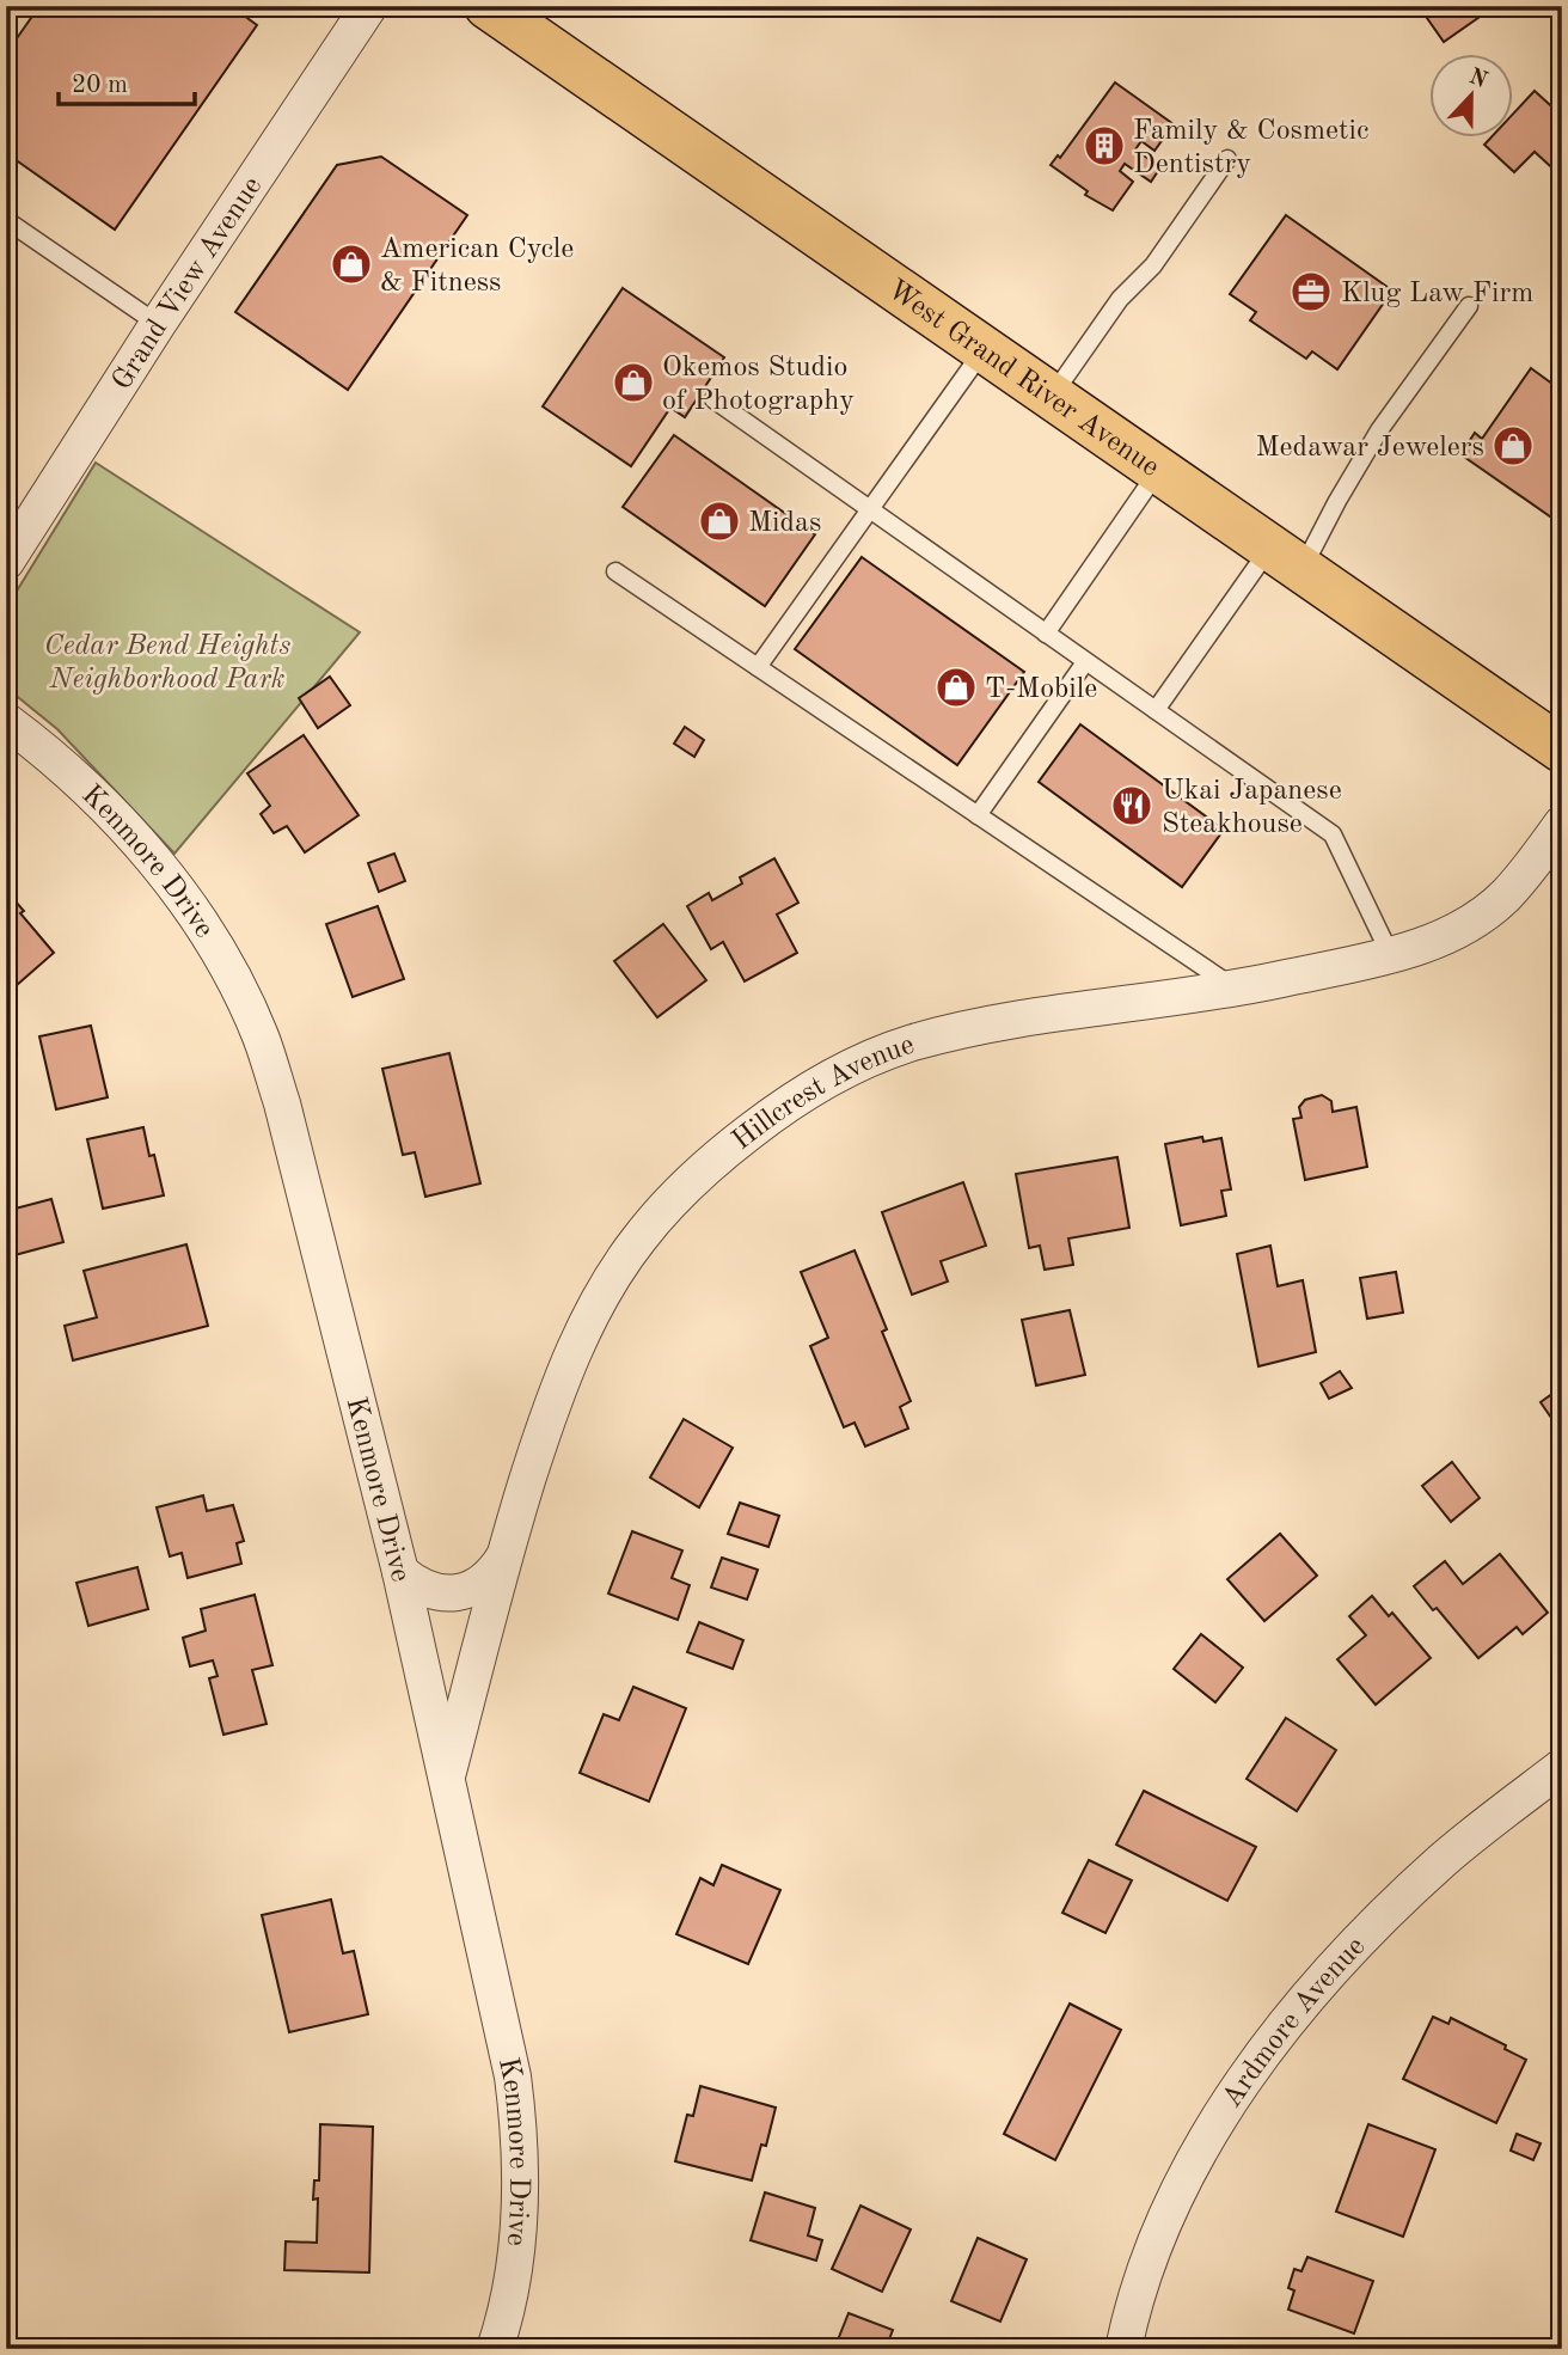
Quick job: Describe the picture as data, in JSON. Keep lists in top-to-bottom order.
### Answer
{
  "streets": {
    "main road": ["West Grand River Avenue"],
    "street": [
      "Grand View Avenue",
      "Kenmore Drive",
      "Hillcrest Avenue",
      "Ardmore Avenue"
    ]
  },
  "crossings": [
    ["Kenmore Drive", "Hillcrest Avenue"]
  ],
  "parks": ["Cedar Bend Heights Neighborhood Park"],
  "places": {
    "building": ["Family & Cosmetic Dentistry"],
    "shop": [
      "American Cycle & Fitness",
      "Okemos Studio of Photography",
      "Medawar Jewelers",
      "Midas",
      "T-Mobile"
    ],
    "office": ["Klug Law Firm"],
    "restaurant": ["Ukai Japanese Steakhouse"]
  },
  "scale_bar": "20 m",
  "north": "top"
}
